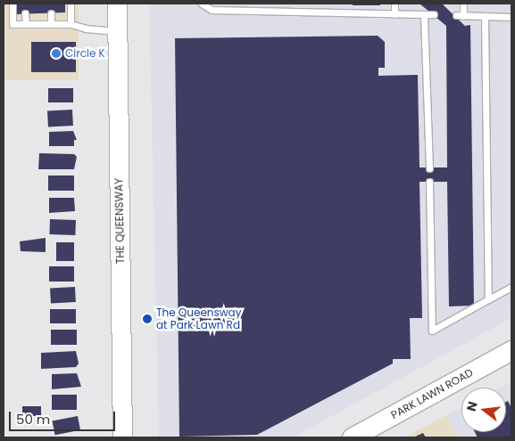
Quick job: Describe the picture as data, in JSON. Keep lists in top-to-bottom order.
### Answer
{
  "streets": {
    "main road": ["THE QUEENSWAY", "PARK LAWN ROAD"]
  },
  "places": ["Circle K", "The Queensway at Park Lawn Rd"],
  "scale_bar": "50 m",
  "north": "left"
}
